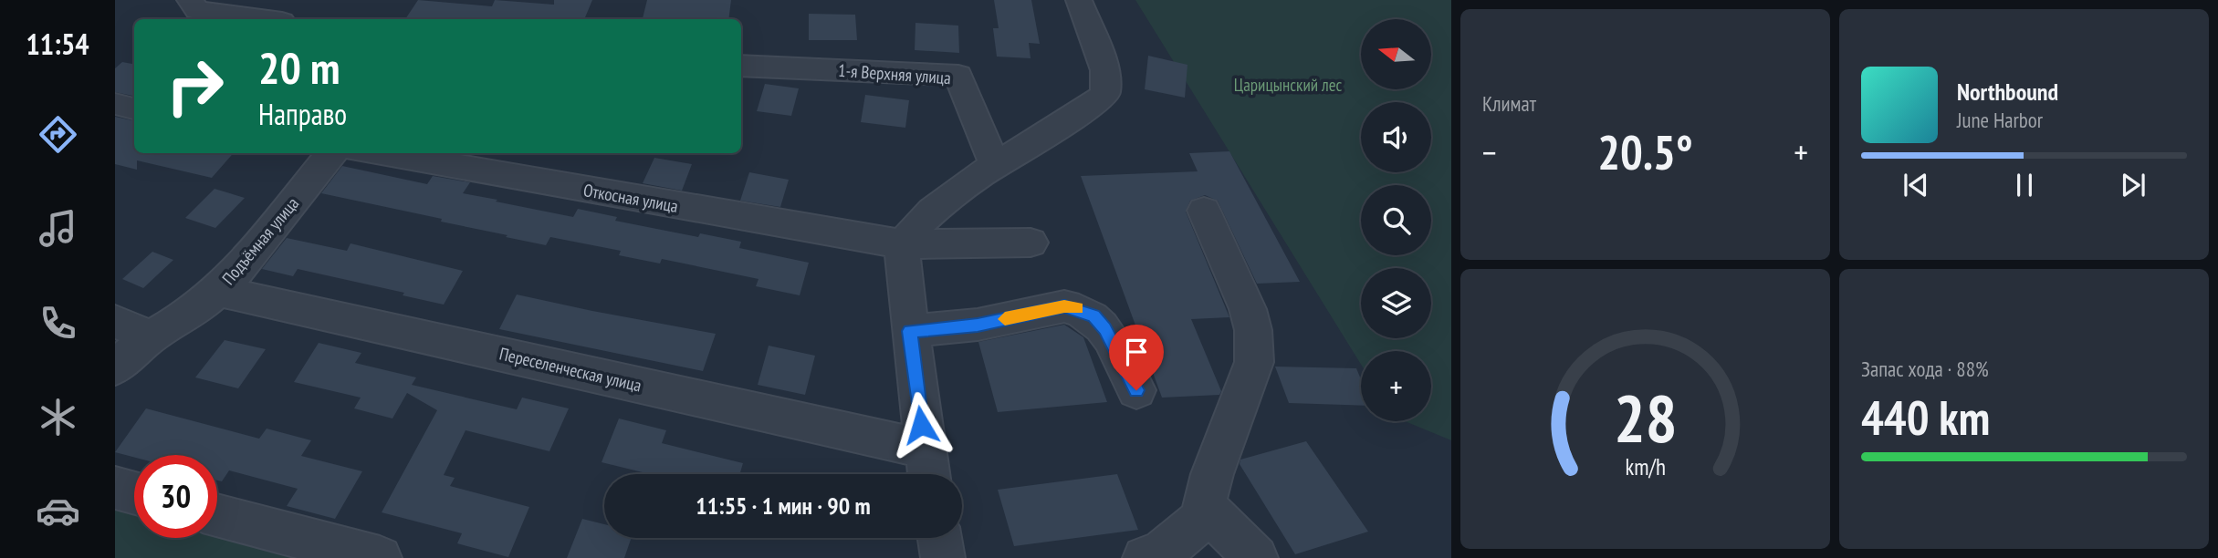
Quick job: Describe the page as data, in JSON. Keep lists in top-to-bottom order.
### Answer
{
  "streets": {
    "street": [
      "1-я Верхняя улица",
      "Откосная улица",
      "Подъёмная улица",
      "Переселенческая улица"
    ]
  },
  "crossings": [
    ["Подъёмная улица", "Переселенческая улица"]
  ],
  "parks": ["Царицынский лес"],
  "north": "left",
  "page": {
    "tabs": "11:54",
    "tile": [
      "Климат",
      ["Запас хода · 88%", "440 km"]
    ],
    "map_buttons": "+",
    "turn": ["20 m", "Направо"],
    "song": ["Northbound", "June Harbor"],
    "heat": ["−", "20.5°", "+"],
    "limit": "30",
    "trip": "11:55 · 1 мин · 90 m",
    "gauge": ["28", "km/h"]
  }
}
